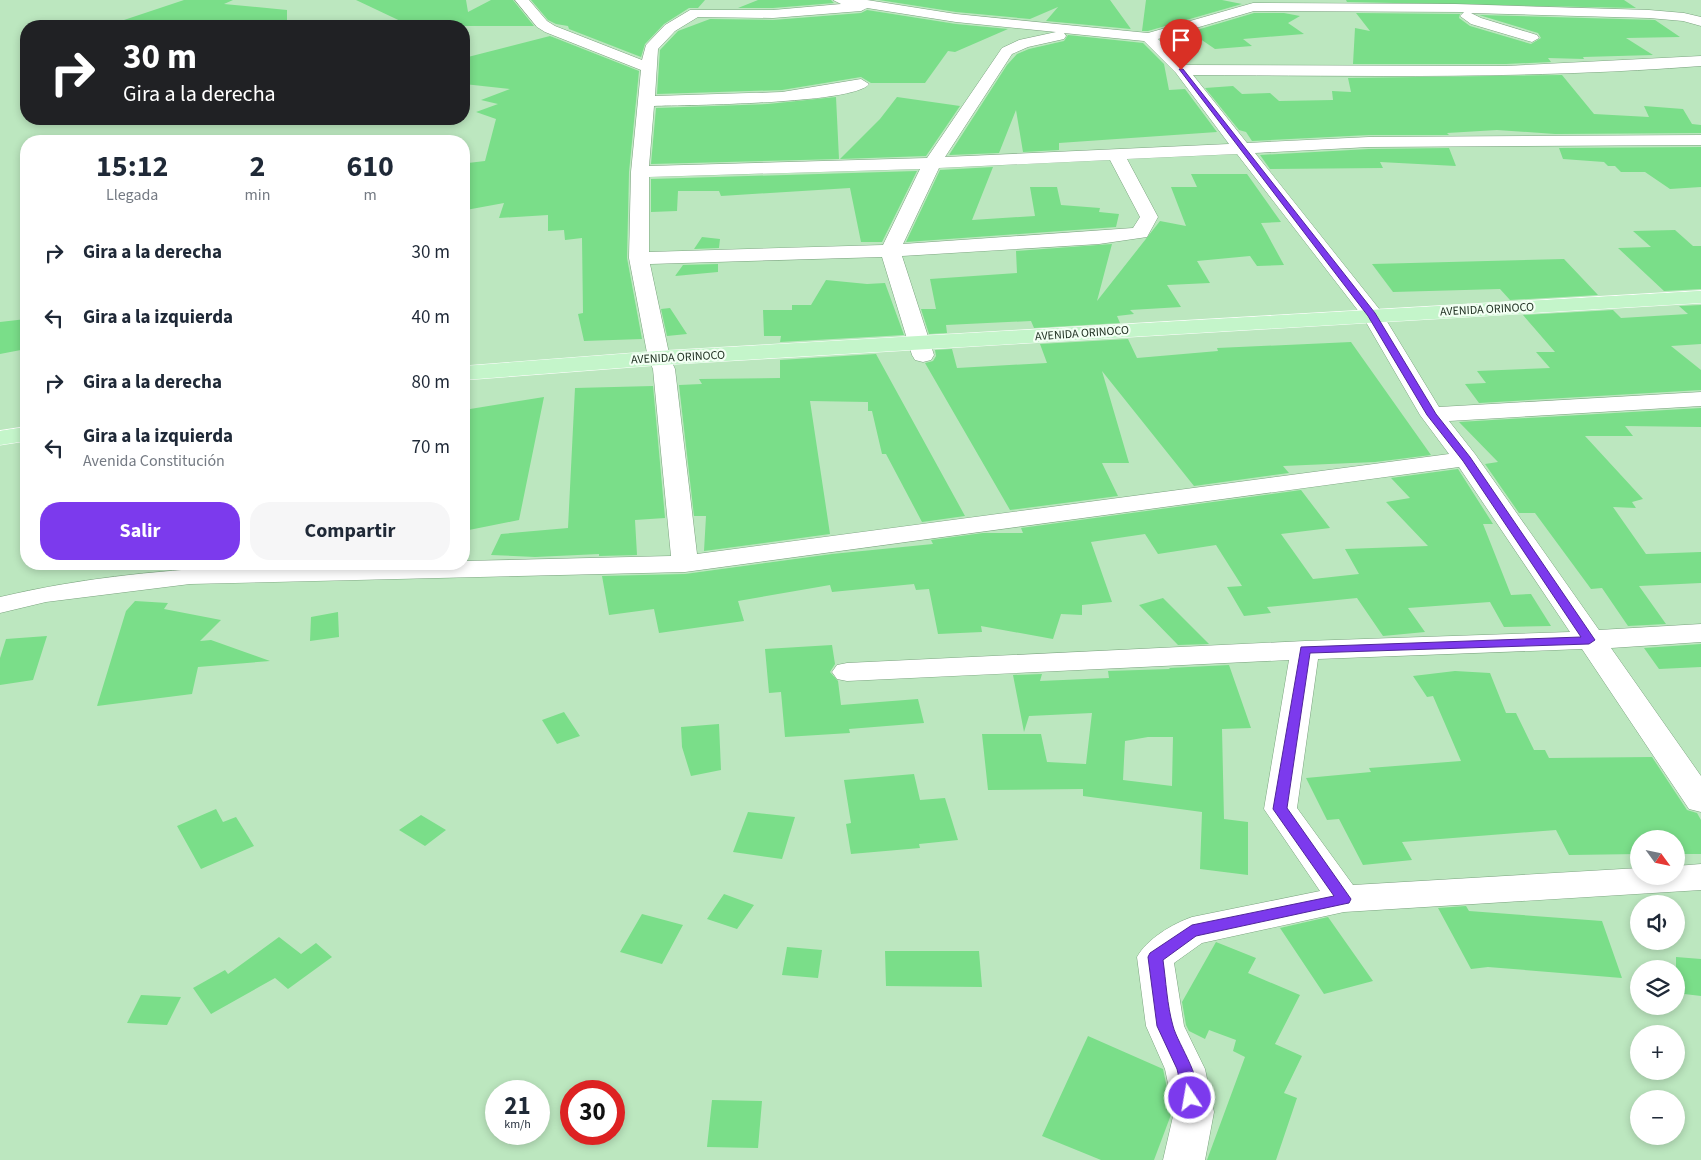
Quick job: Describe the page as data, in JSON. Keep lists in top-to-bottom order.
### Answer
{
  "streets": {
    "main road": ["AVENIDA ORINOCO"]
  },
  "north": "bottom right",
  "page": {
    "turn": ["30 m", "Gira a la derecha"],
    "eta": [
      "15:12",
      "Llegada",
      "2",
      "min",
      "610",
      "m"
    ],
    "list": [
      {
        "name": "Gira a la derecha",
        "value": "30 m"
      },
      {
        "name": "Gira a la izquierda",
        "value": "40 m"
      },
      {
        "name": "Gira a la derecha",
        "value": "80 m"
      },
      {
        "name": "Gira a la izquierda",
        "note": "Avenida Constitución",
        "value": "70 m"
      }
    ],
    "buttons": ["Salir", "Compartir"],
    "map_buttons": ["+", "−"],
    "speed": "21 km/h",
    "limit": "30"
  }
}
